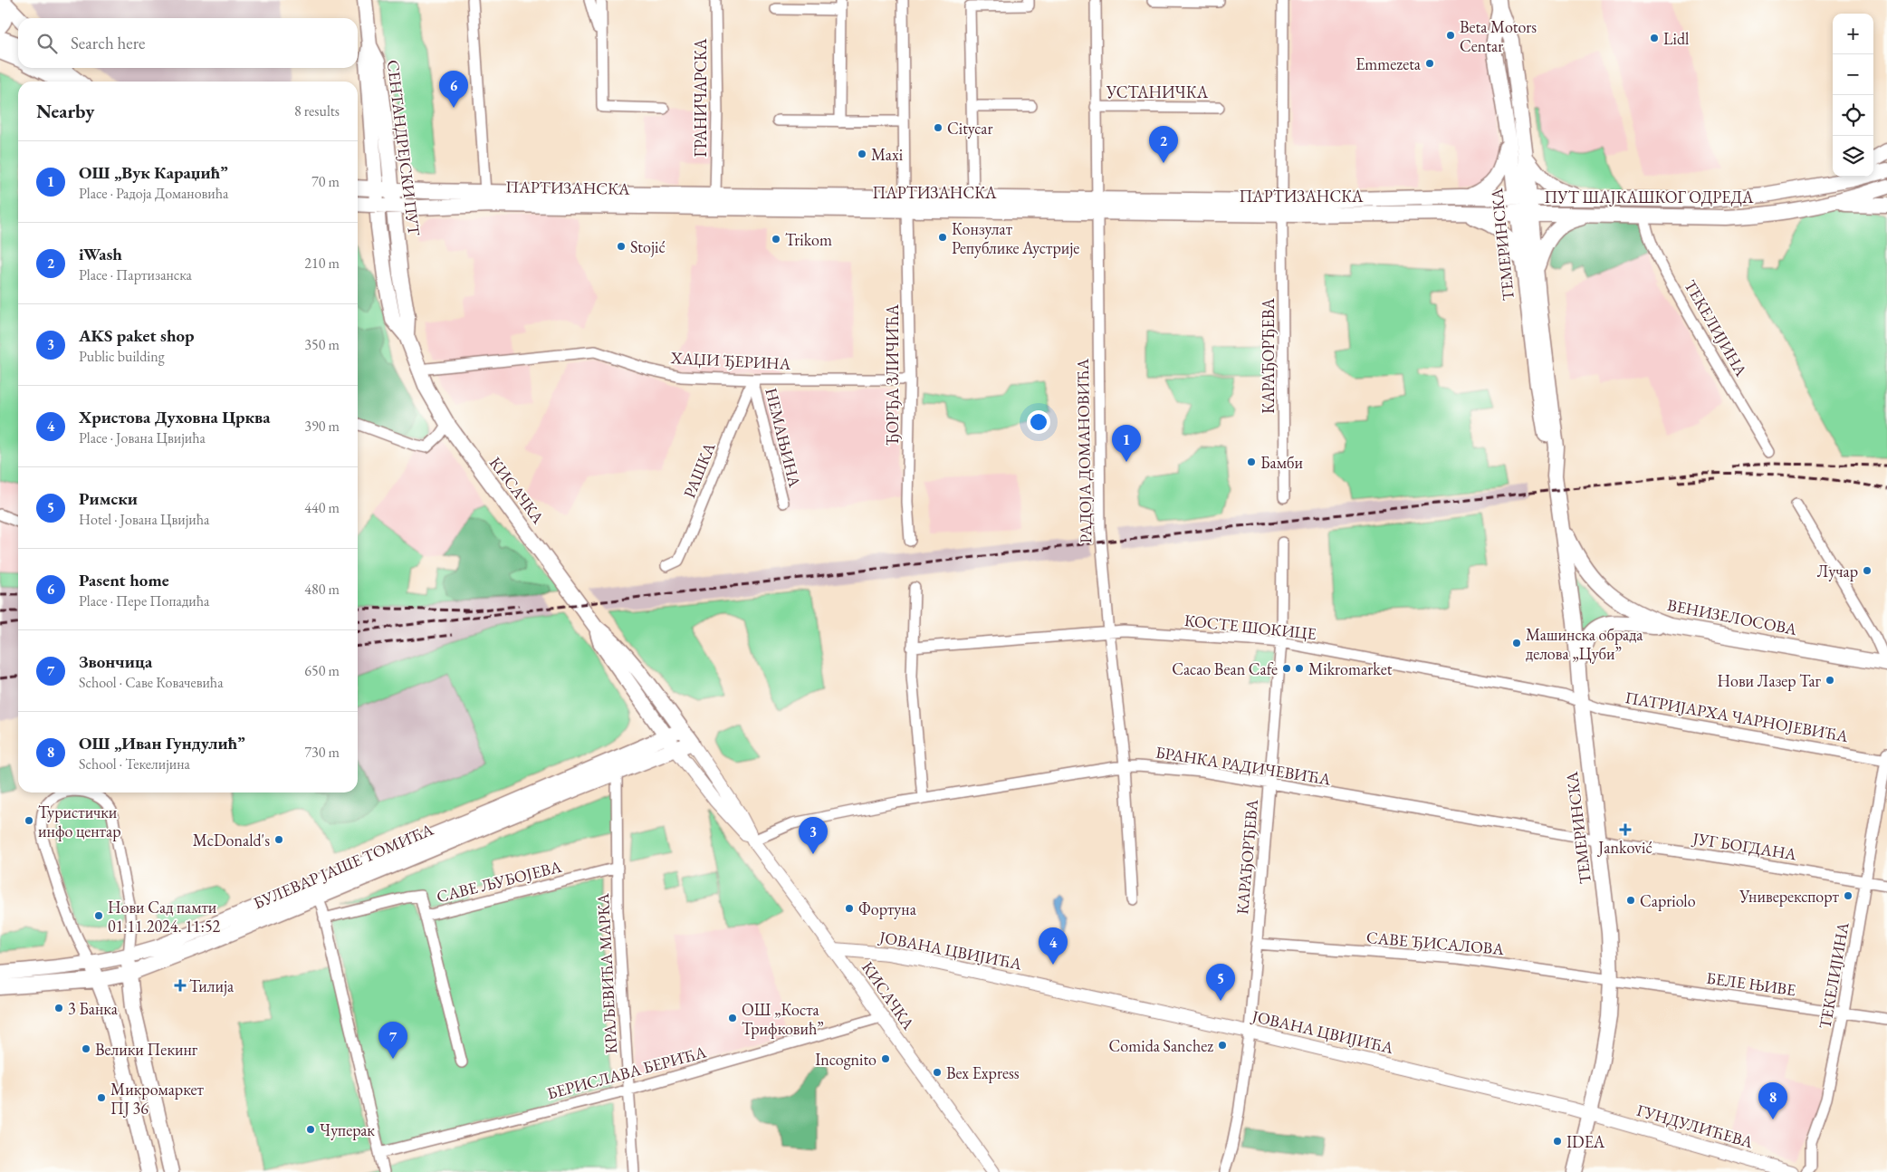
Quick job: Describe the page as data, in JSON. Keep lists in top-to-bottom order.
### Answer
{
  "streets": {
    "main road": [
      "СЕНТАНДРЕЈСКИ ПУТ",
      "ПАРТИЗАНСКА",
      "ПУТ ШАЈКАШКОГ ОДРЕДА",
      "ТЕМЕРИНСКА",
      "КИСАЧКА",
      "ВЕНИЗЕЛОСОВА",
      "БУЛЕВАР ЈАШЕ ТОМИЋА"
    ],
    "street": [
      "УСТАНИЧКА",
      "ГРАНИЧАРСКА",
      "ТЕКЕЛИЈИНА",
      "КАРАЂОРЂЕВА",
      "ХАЏИ ЂЕРИНА",
      "ЂОРЂА ЗЛИЧИЋА",
      "НЕМАЊИНА",
      "РАДОЈА ДОМАНОВИЋА",
      "РАШКА",
      "КОСТЕ ШОКИЦЕ",
      "ПАТРИЈАРХА ЧАРНОЈЕВИЋА",
      "БРАНКА РАДИЧЕВИЋА",
      "ЈУГ БОГДАНА",
      "САВЕ ЉУБОЈЕВА",
      "САВЕ ЂИСАЛОВА",
      "ЈОВАНА ЦВИЈИЋА",
      "КРАЉЕВИЋА МАРКА",
      "БЕЛЕ ЊИВЕ",
      "БЕРИСЛАВА БЕРИЋА",
      "ГУНДУЛИЋЕВА"
    ]
  },
  "crossings": [
    ["УСТАНИЧКА", "РАДОЈА ДОМАНОВИЋА"],
    ["ГРАНИЧАРСКА", "ПАРТИЗАНСКА"],
    ["СЕНТАНДРЕЈСКИ ПУТ", "ПАРТИЗАНСКА"],
    ["СЕНТАНДРЕЈСКИ ПУТ", "ХАЏИ ЂЕРИНА"],
    ["СЕНТАНДРЕЈСКИ ПУТ", "КИСАЧКА"],
    ["ПАРТИЗАНСКА", "ПУТ ШАЈКАШКОГ ОДРЕДА"],
    ["ПАРТИЗАНСКА", "ТЕМЕРИНСКА"],
    ["ПАРТИЗАНСКА", "КАРАЂОРЂЕВА"],
    ["ПАРТИЗАНСКА", "ЂОРЂА ЗЛИЧИЋА"],
    ["ПАРТИЗАНСКА", "РАДОЈА ДОМАНОВИЋА"],
    ["ПУТ ШАЈКАШКОГ ОДРЕДА", "ТЕМЕРИНСКА"],
    ["ПУТ ШАЈКАШКОГ ОДРЕДА", "ТЕКЕЛИЈИНА"],
    ["ТЕМЕРИНСКА", "ВЕНИЗЕЛОСОВА"],
    ["ТЕМЕРИНСКА", "КОСТЕ ШОКИЦЕ"],
    ["ТЕМЕРИНСКА", "ПАТРИЈАРХА ЧАРНОЈЕВИЋА"],
    ["ТЕМЕРИНСКА", "БРАНКА РАДИЧЕВИЋА"],
    ["ТЕМЕРИНСКА", "ЈУГ БОГДАНА"],
    ["ТЕМЕРИНСКА", "САВЕ ЂИСАЛОВА"],
    ["ТЕМЕРИНСКА", "ЈОВАНА ЦВИЈИЋА"],
    ["ТЕМЕРИНСКА", "БЕЛЕ ЊИВЕ"],
    ["ТЕМЕРИНСКА", "ГУНДУЛИЋЕВА"],
    ["ТЕКЕЛИЈИНА", "ПАТРИЈАРХА ЧАРНОЈЕВИЋА"],
    ["ТЕКЕЛИЈИНА", "ЈУГ БОГДАНА"],
    ["ТЕКЕЛИЈИНА", "БЕЛЕ ЊИВЕ"],
    ["КАРАЂОРЂЕВА", "КОСТЕ ШОКИЦЕ"],
    ["КАРАЂОРЂЕВА", "БРАНКА РАДИЧЕВИЋА"],
    ["КАРАЂОРЂЕВА", "САВЕ ЂИСАЛОВА"],
    ["КАРАЂОРЂЕВА", "ЈОВАНА ЦВИЈИЋА"],
    ["ХАЏИ ЂЕРИНА", "ЂОРЂА ЗЛИЧИЋА"],
    ["ХАЏИ ЂЕРИНА", "НЕМАЊИНА"],
    ["ХАЏИ ЂЕРИНА", "РАШКА"],
    ["ХАЏИ ЂЕРИНА", "КИСАЧКА"],
    ["НЕМАЊИНА", "РАШКА"],
    ["РАДОЈА ДОМАНОВИЋА", "КОСТЕ ШОКИЦЕ"],
    ["РАДОЈА ДОМАНОВИЋА", "БРАНКА РАДИЧЕВИЋА"],
    ["КИСАЧКА", "БРАНКА РАДИЧЕВИЋА"],
    ["КИСАЧКА", "БУЛЕВАР ЈАШЕ ТОМИЋА"],
    ["КИСАЧКА", "ЈОВАНА ЦВИЈИЋА"],
    ["КИСАЧКА", "БЕРИСЛАВА БЕРИЋА"],
    ["КОСТЕ ШОКИЦЕ", "ПАТРИЈАРХА ЧАРНОЈЕВИЋА"],
    ["БРАНКА РАДИЧЕВИЋА", "ЈУГ БОГДАНА"],
    ["БУЛЕВАР ЈАШЕ ТОМИЋА", "КРАЉЕВИЋА МАРКА"],
    ["САВЕ ЉУБОЈЕВА", "КРАЉЕВИЋА МАРКА"],
    ["САВЕ ЂИСАЛОВА", "БЕЛЕ ЊИВЕ"],
    ["ЈОВАНА ЦВИЈИЋА", "ГУНДУЛИЋЕВА"],
    ["КРАЉЕВИЋА МАРКА", "БЕРИСЛАВА БЕРИЋА"]
  ],
  "places": {
    "other": [
      "Beta Motors Centar",
      "Lidl",
      "Emmezeta",
      "Citycar",
      "Maxi",
      "Конзулат Републике Аустрије",
      "Trikom",
      "Stojić",
      "Бамби",
      "Лучар",
      "Машинска обрада делова „Цуби”",
      "Cacao Bean Cafe",
      "Mikromarket",
      "Нови Лазер Таг",
      "Туристички инфо центар",
      "McDonald's",
      "Универекспорт",
      "Capriolo",
      "Фортуна",
      "Нови Сад памти 01.11.2024. 11:52",
      "3 Банка",
      "ОШ „Коста Трифковић”",
      "Comida Sanchez",
      "Велики Пекинг",
      "Incognito",
      "Bex Express",
      "Микромаркет ПЈ 36",
      "Чуперак",
      "IDEA"
    ],
    "health": ["Janković", "Тилија"]
  },
  "page": {
    "map_buttons": ["+", "−"],
    "search": "Search here",
    "pins": [
      "6",
      "2",
      "1",
      "3",
      "4",
      "5",
      "7",
      "8"
    ],
    "heading": ["Nearby", "8 results"],
    "list": [
      {
        "mark": "1",
        "name": "ОШ „Вук Караџић”",
        "note": "Place · Радоја Домановића",
        "value": "70 m"
      },
      {
        "mark": "2",
        "name": "iWash",
        "note": "Place · Партизанска",
        "value": "210 m"
      },
      {
        "mark": "3",
        "name": "AKS paket shop",
        "note": "Public building",
        "value": "350 m"
      },
      {
        "mark": "4",
        "name": "Христова Духовна Црква",
        "note": "Place · Јована Цвијића",
        "value": "390 m"
      },
      {
        "mark": "5",
        "name": "Римски",
        "note": "Hotel · Јована Цвијића",
        "value": "440 m"
      },
      {
        "mark": "6",
        "name": "Pasent home",
        "note": "Place · Пере Попадића",
        "value": "480 m"
      },
      {
        "mark": "7",
        "name": "Звончица",
        "note": "School · Саве Ковачевића",
        "value": "650 m"
      },
      {
        "mark": "8",
        "name": "ОШ „Иван Гундулић”",
        "note": "School · Текелијина",
        "value": "730 m"
      }
    ]
  }
}
